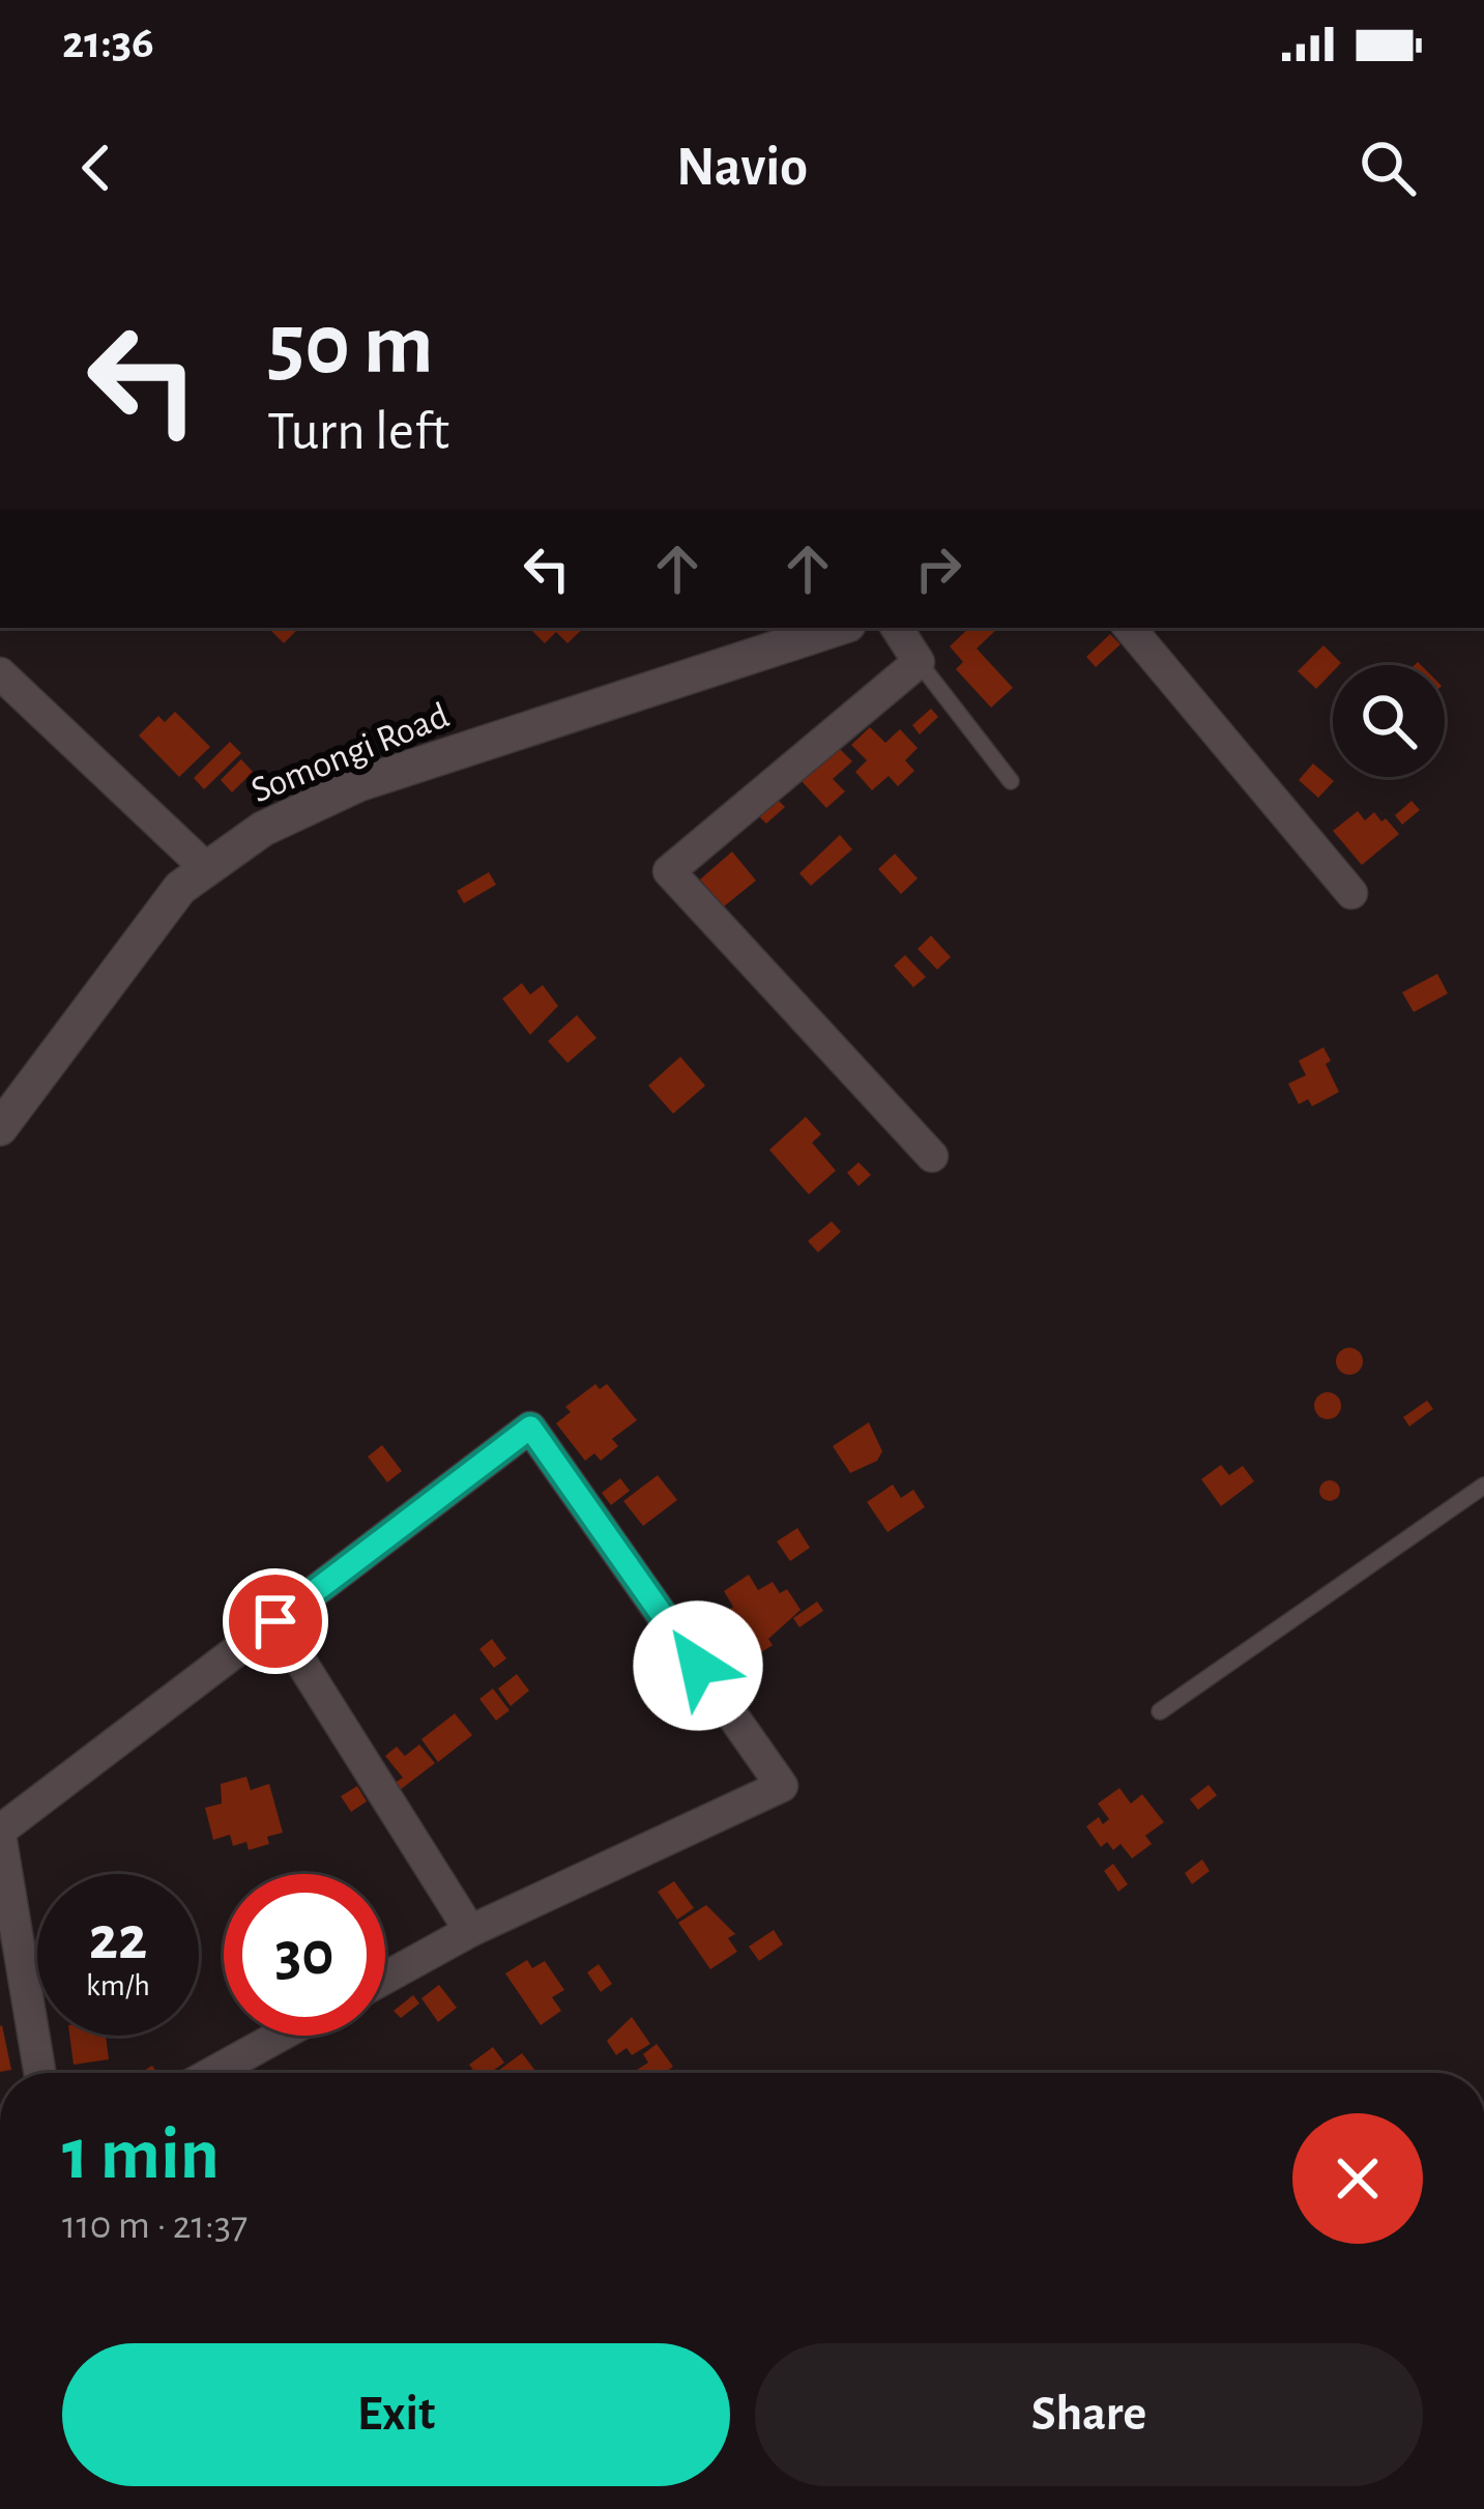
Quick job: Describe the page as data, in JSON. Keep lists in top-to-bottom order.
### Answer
{
  "streets": {
    "street": ["Somongi Road"]
  },
  "page": {
    "status": "21:36",
    "header": "Navio",
    "turn": ["50 m", "Turn left"],
    "speed": "22 km/h",
    "limit": "30",
    "heading": ["1 min", "110 m · 21:37"],
    "buttons": ["Exit", "Share"]
  }
}
